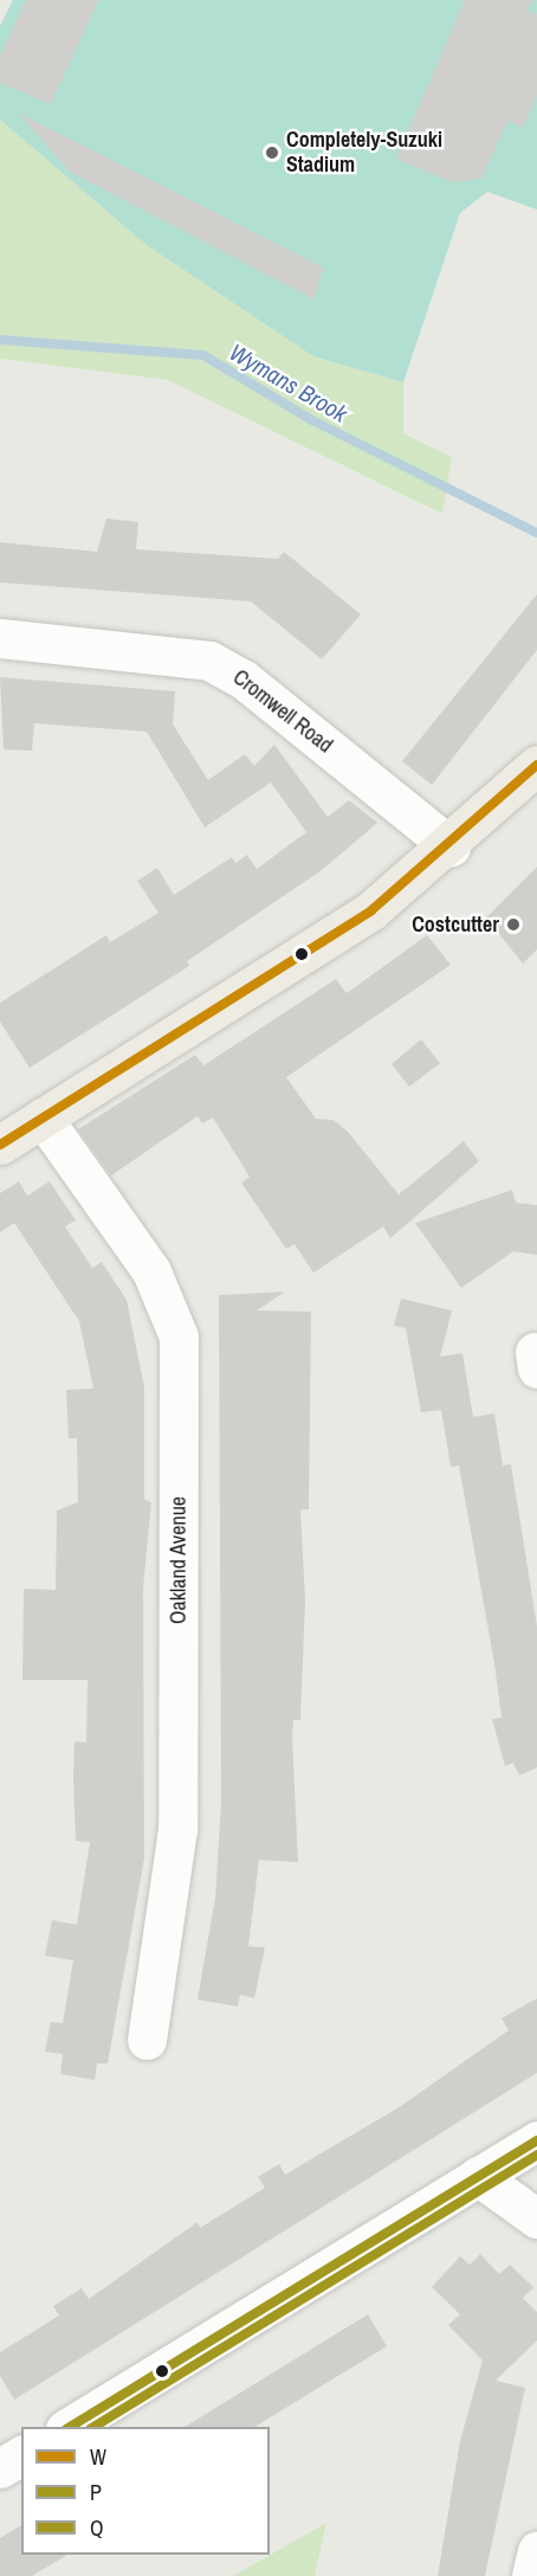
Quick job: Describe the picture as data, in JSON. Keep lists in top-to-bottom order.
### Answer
{
  "streets": {
    "street": ["Cromwell Road", "Oakland Avenue"]
  },
  "water": ["Wymans Brook"],
  "places": ["Completely-Suzuki Stadium", "Costcutter"],
  "lines": ["transit line W", "transit line P", "transit line Q"],
  "legend": ["W", "P", "Q"]
}
